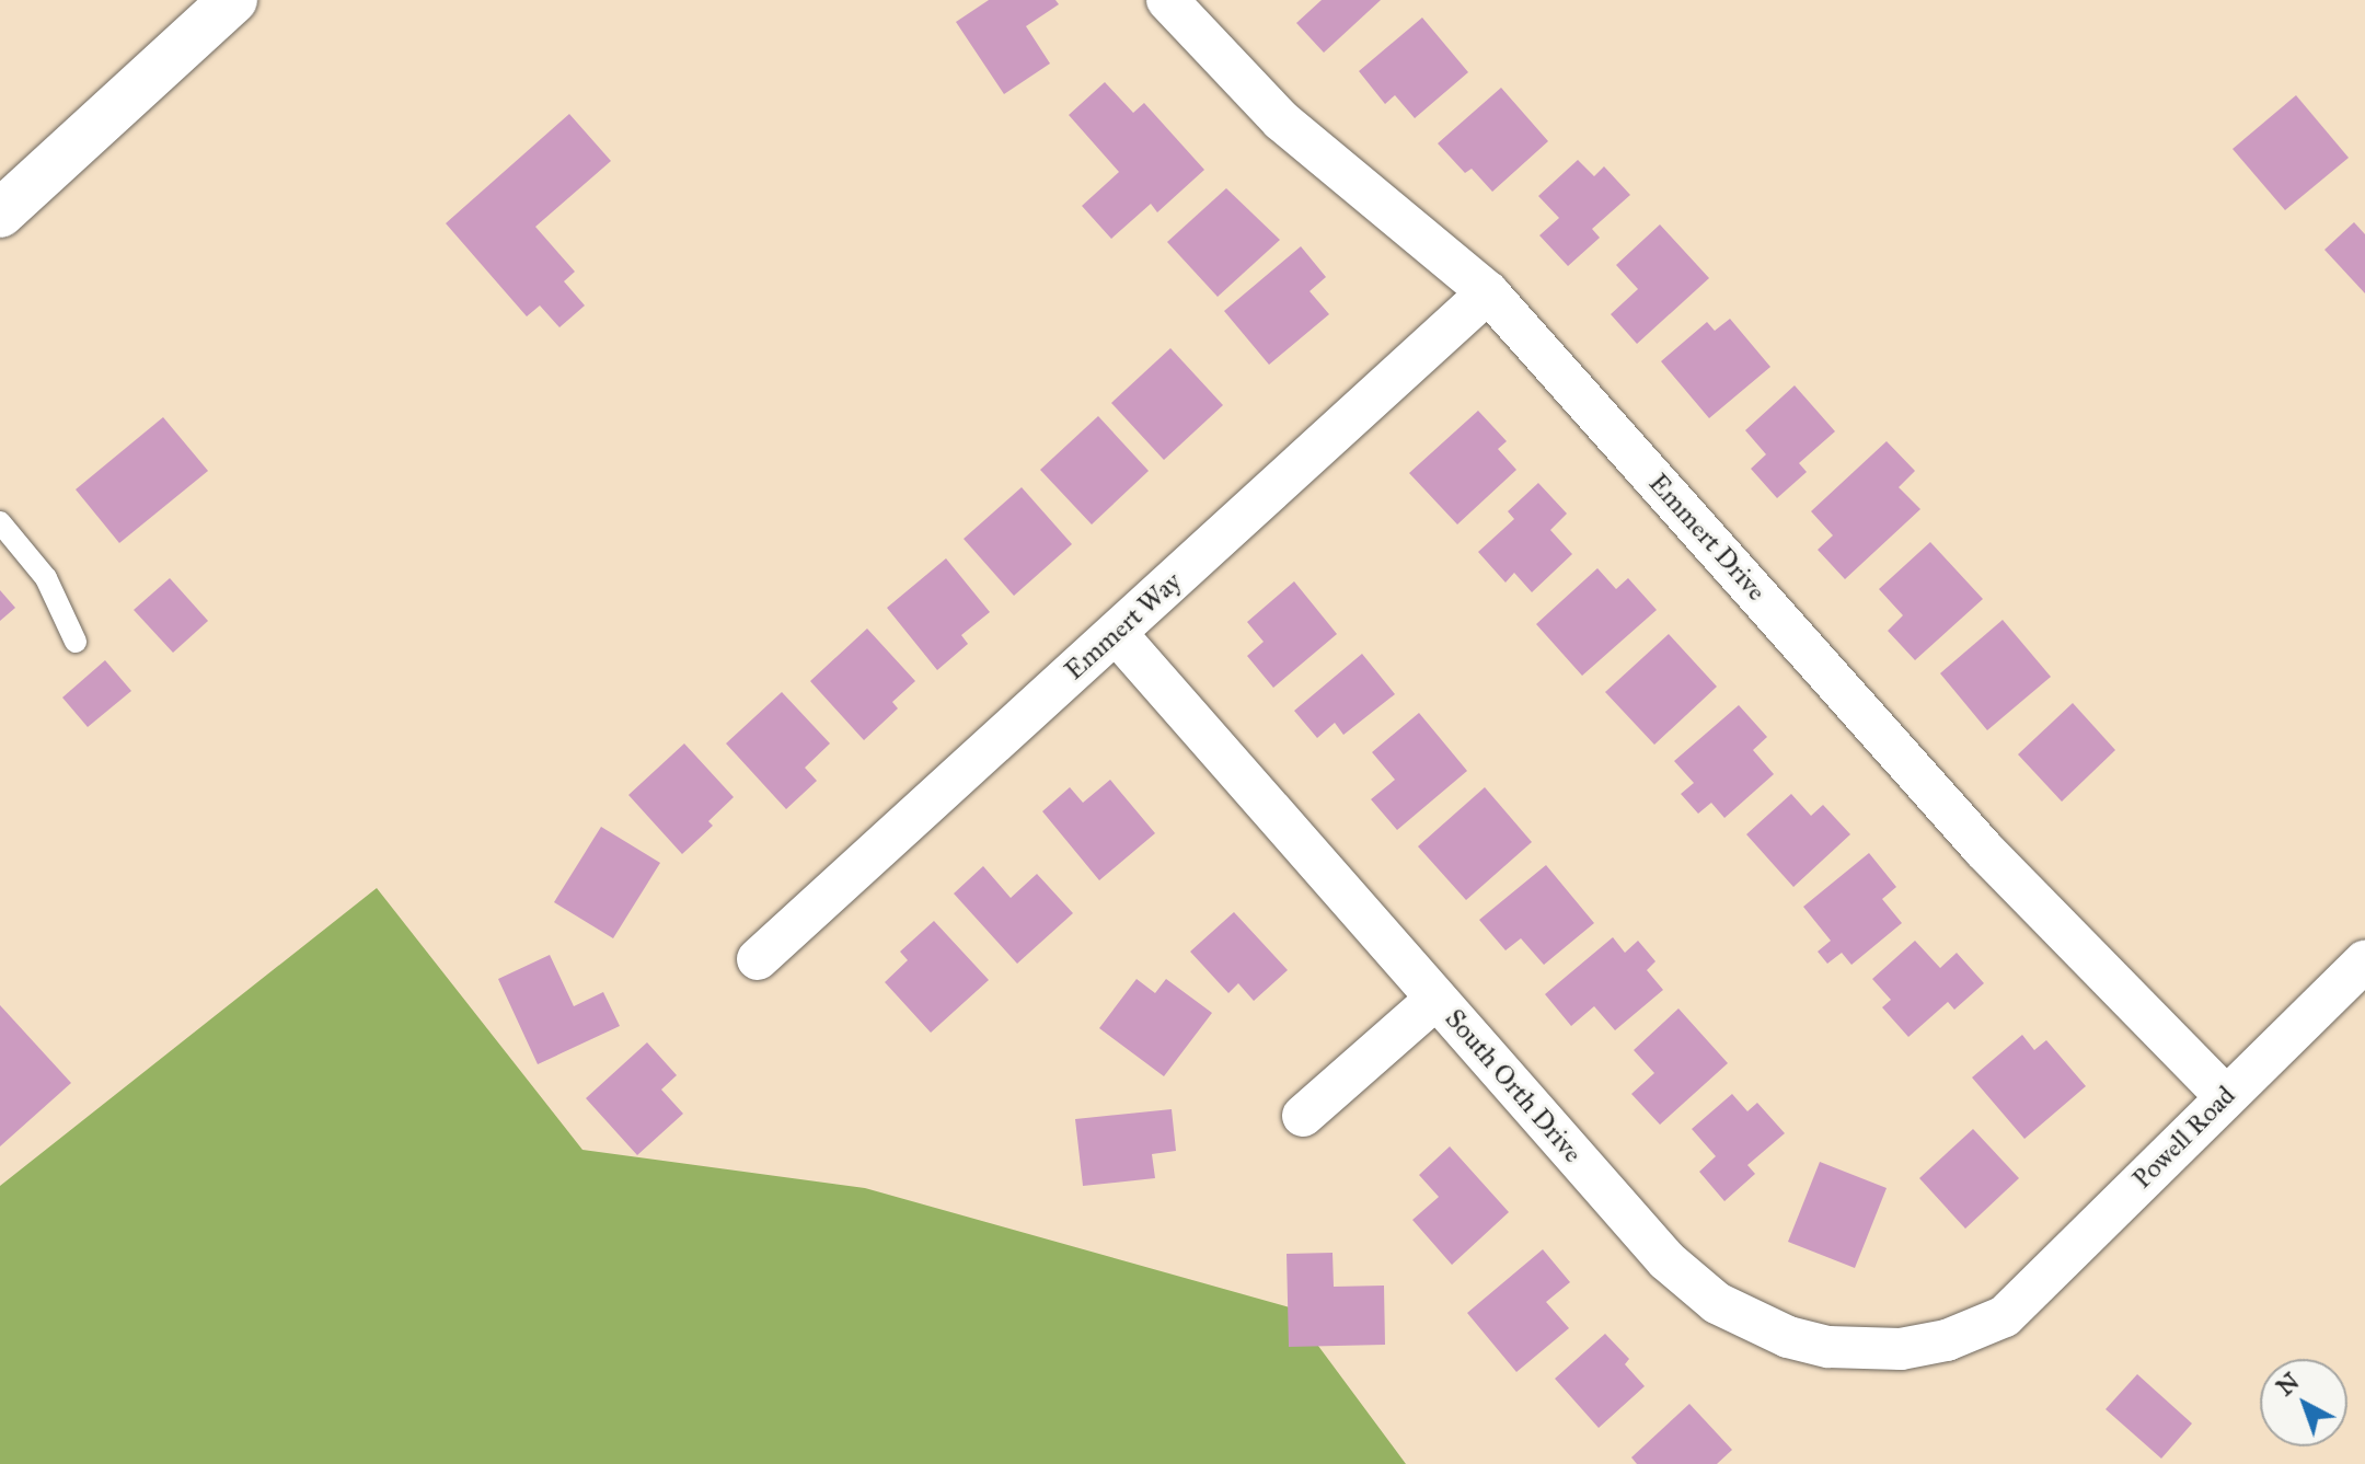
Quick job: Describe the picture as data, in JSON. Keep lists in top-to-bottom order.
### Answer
{
  "streets": {
    "street": [
      "Emmert Drive",
      "Emmert Way",
      "South Orth Drive",
      "Powell Road"
    ]
  },
  "crossings": [
    ["Emmert Drive", "Emmert Way"],
    ["Emmert Drive", "Powell Road"],
    ["Emmert Way", "South Orth Drive"],
    ["South Orth Drive", "Powell Road"]
  ],
  "north": "top left"
}
